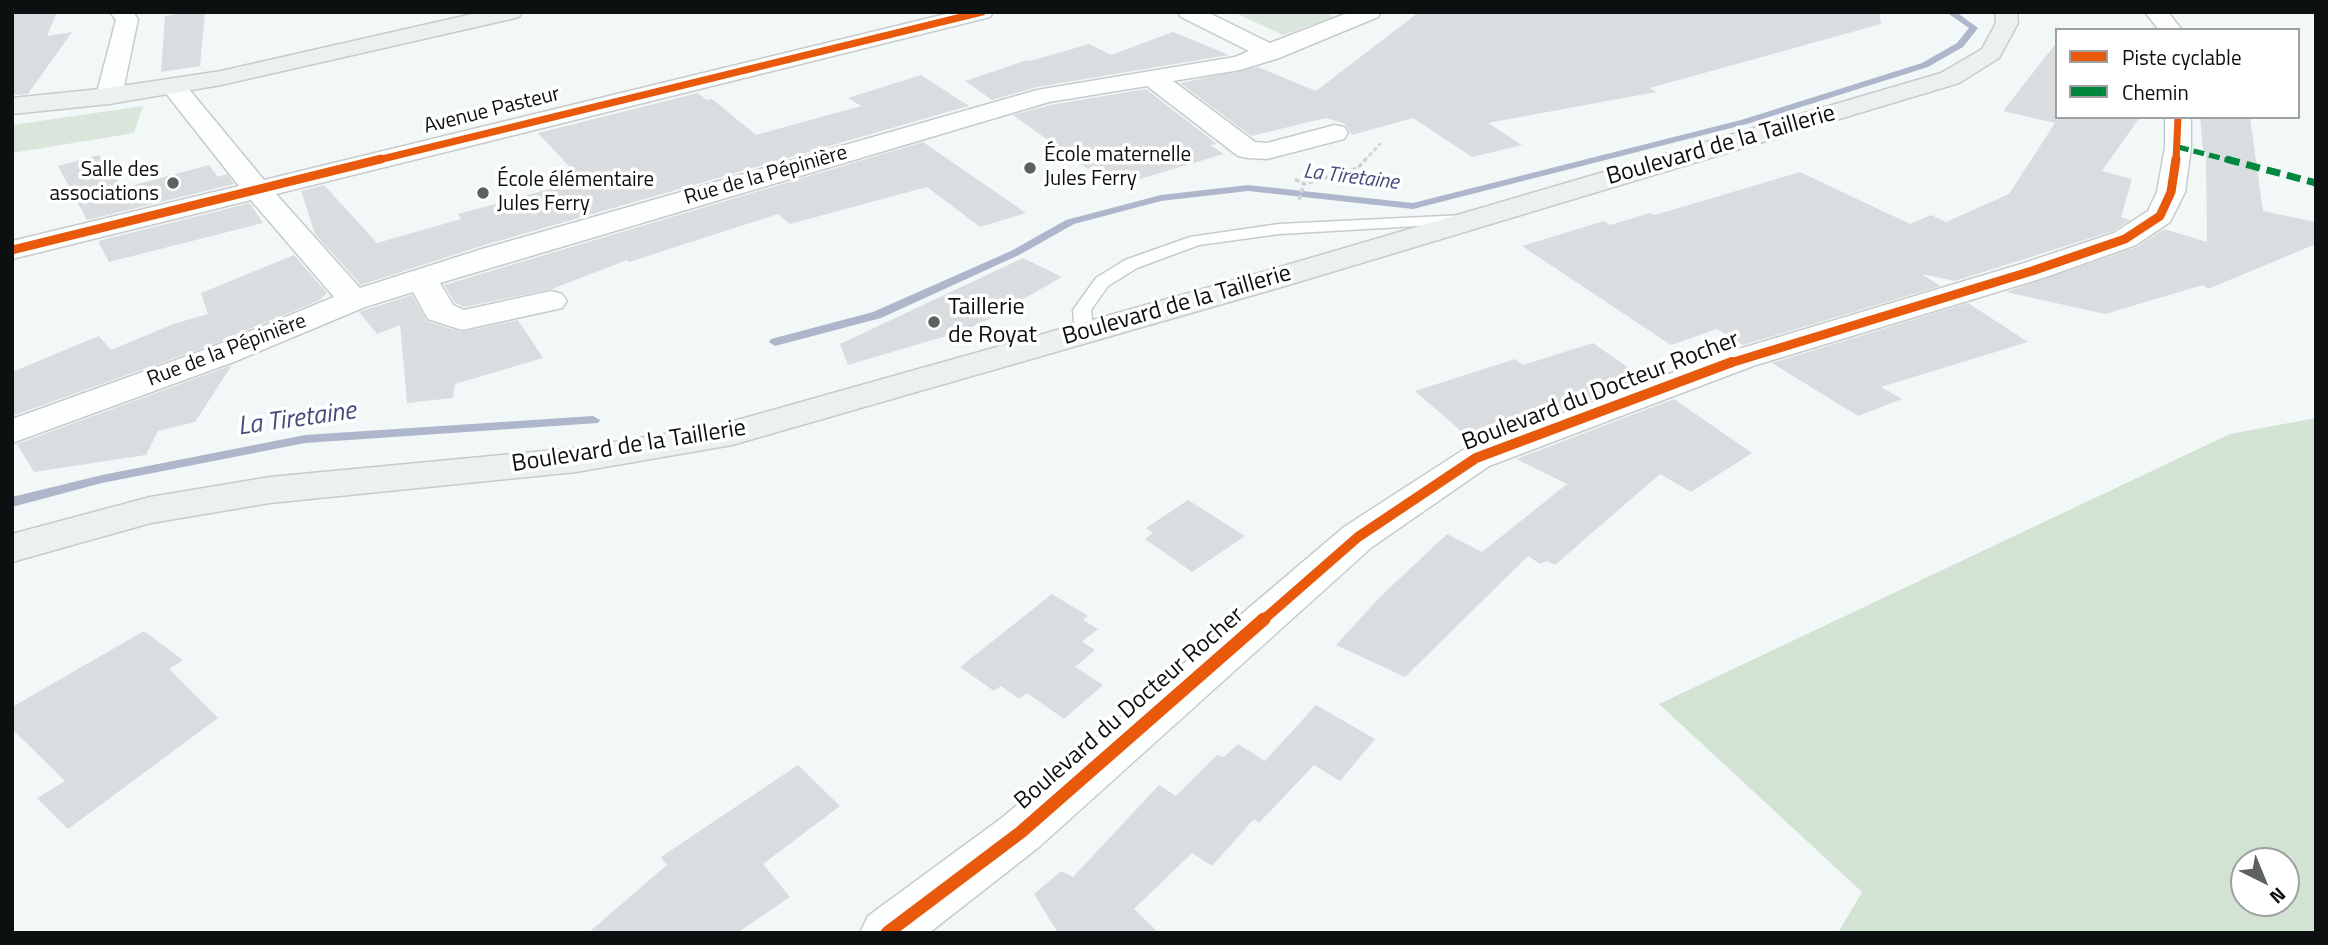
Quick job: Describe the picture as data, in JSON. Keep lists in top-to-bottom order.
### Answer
{
  "streets": {
    "main road": ["Boulevard de la Taillerie"],
    "street": ["Avenue Pasteur", "Rue de la Pépinière", "Boulevard du Docteur Rocher"]
  },
  "water": ["La Tiretaine"],
  "places": [
    "École maternelle Jules Ferry",
    "Salle des associations",
    "École élémentaire Jules Ferry",
    "Taillerie de Royat"
  ],
  "legend": ["Piste cyclable", "Chemin"],
  "north": "bottom right"
}
